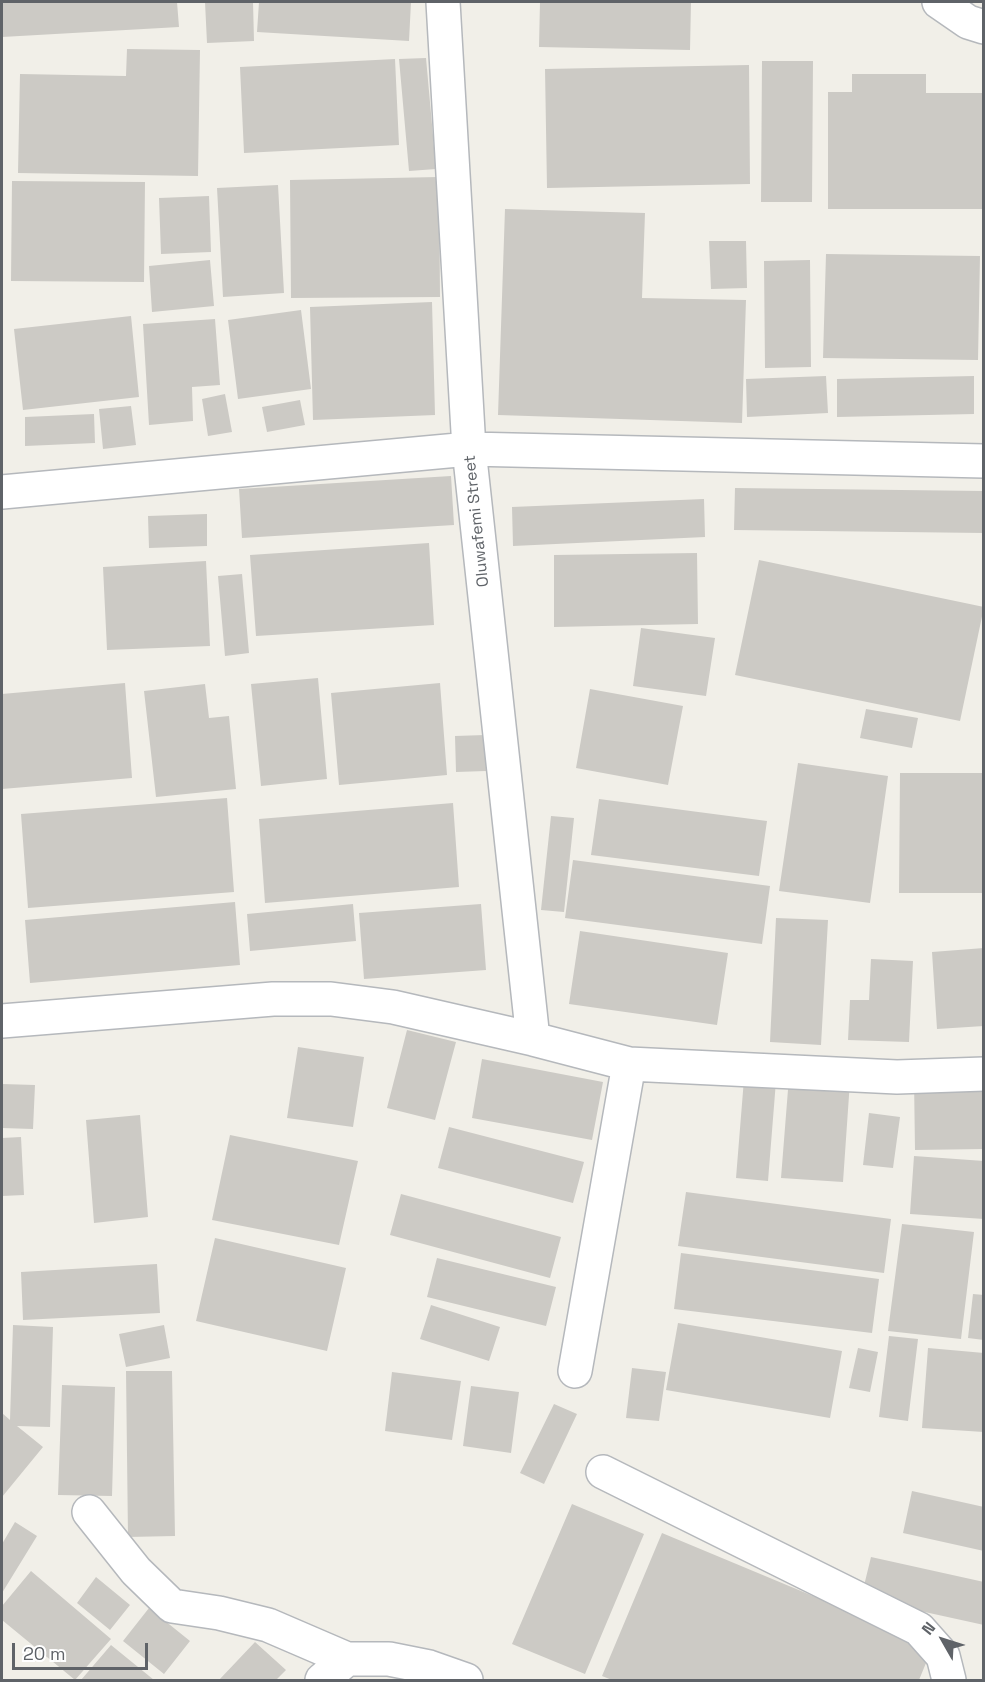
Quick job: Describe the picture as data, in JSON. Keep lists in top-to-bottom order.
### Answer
{
  "streets": {
    "street": ["Oluwafemi Street"]
  },
  "scale_bar": "20 m",
  "north": "top left"
}
